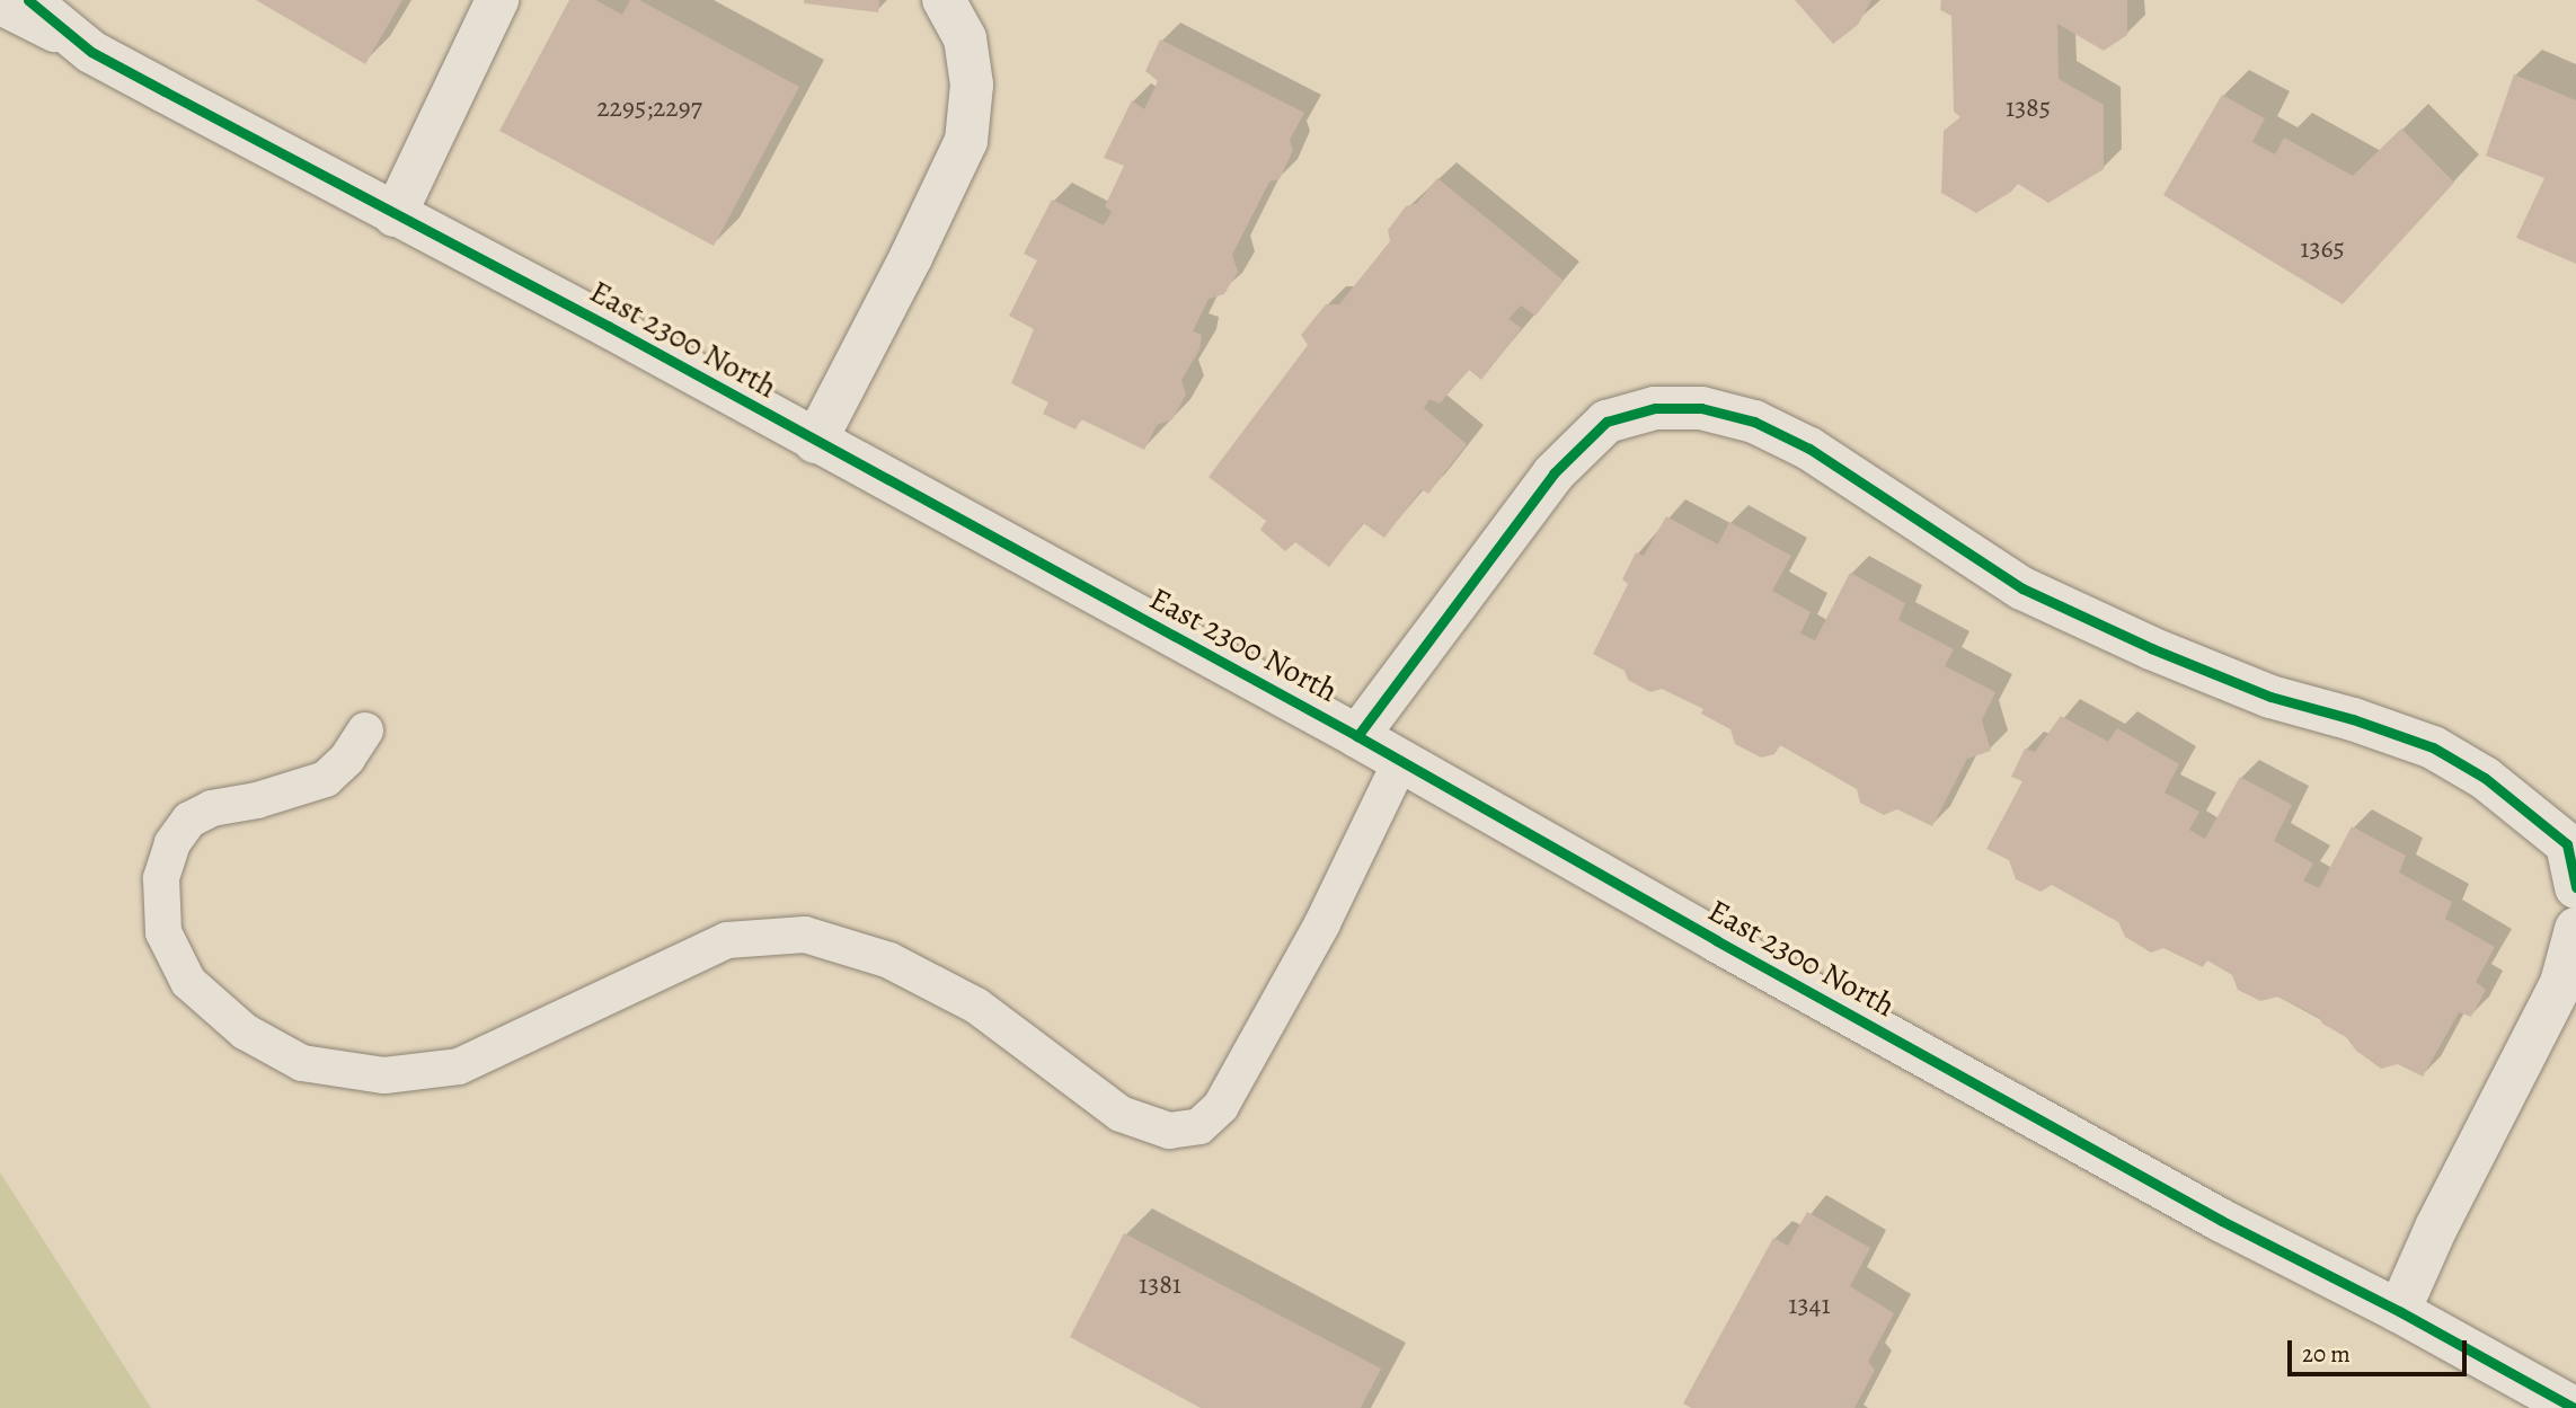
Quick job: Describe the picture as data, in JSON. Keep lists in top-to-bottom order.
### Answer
{
  "streets": {
    "street": ["East 2300 North"]
  },
  "house_numbers": [
    "2295;2297",
    "1385",
    "1365",
    "1381",
    "1341"
  ],
  "scale_bar": "20 m"
}
